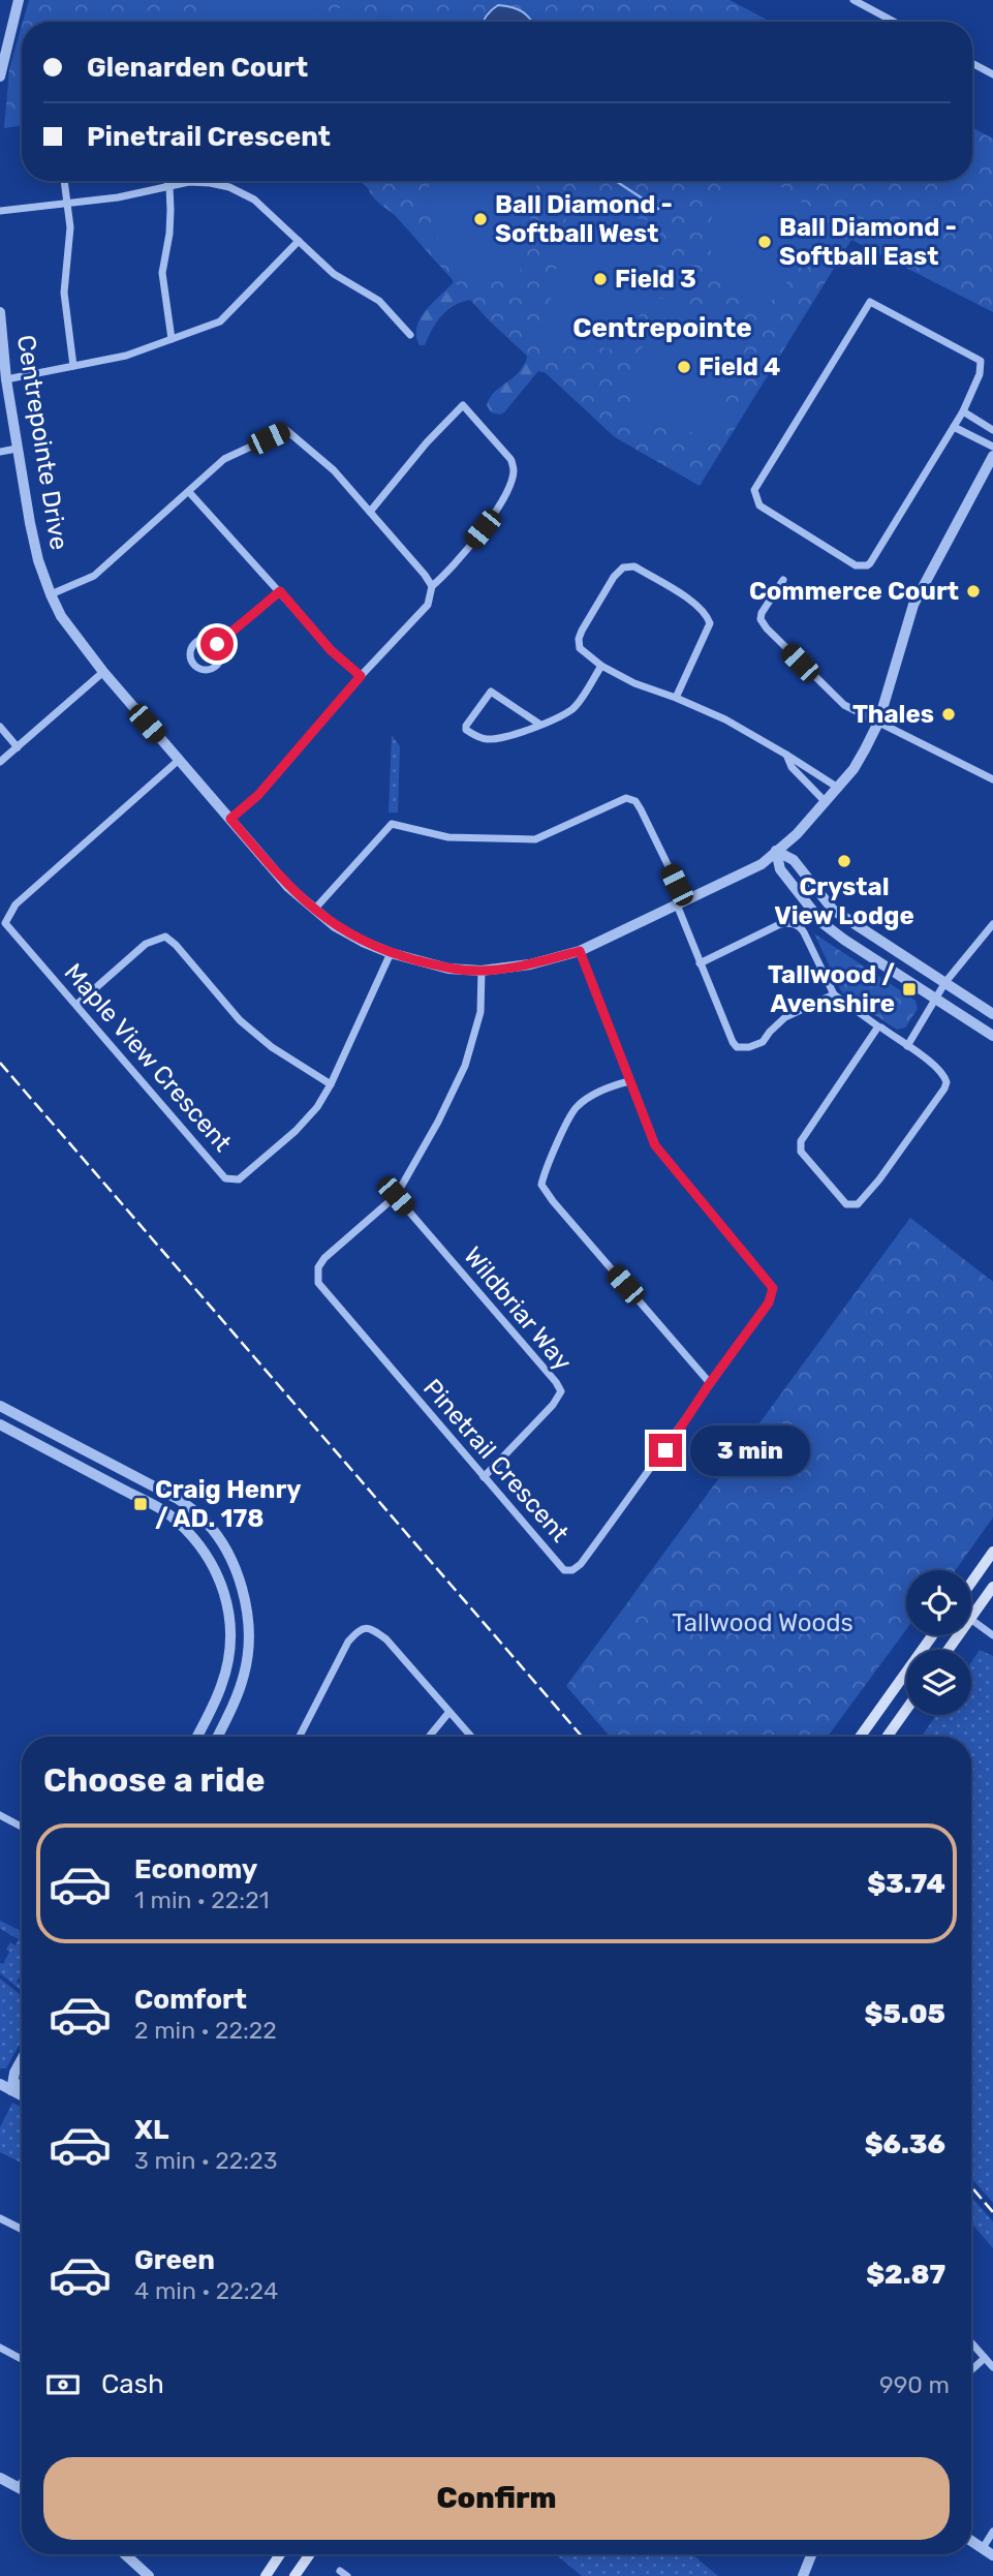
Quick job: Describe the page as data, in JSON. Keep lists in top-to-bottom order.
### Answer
{
  "streets": {
    "street": [
      "Centrepointe Drive",
      "Maple View Crescent",
      "Wildbriar Way",
      "Pinetrail Crescent"
    ]
  },
  "crossings": [
    ["Centrepointe Drive", "Maple View Crescent"],
    ["Centrepointe Drive", "Pinetrail Crescent"],
    ["Wildbriar Way", "Pinetrail Crescent"]
  ],
  "districts": ["Centrepointe"],
  "parks": ["Tallwood Woods"],
  "places": {
    "other": [
      "Ball Diamond - Softball West",
      "Ball Diamond - Softball East",
      "Field 3",
      "Field 4",
      "Commerce Court",
      "Thales",
      "Crystal View Lodge"
    ],
    "transit": ["Tallwood / Avenshire", "Craig Henry / AD. 178"]
  },
  "page": {
    "banner": ["Glenarden Court", "Pinetrail Crescent"],
    "bubble": "3 min",
    "heading": "Choose a ride",
    "list": [
      {
        "name": "Economy",
        "note": "1 min · 22:21",
        "value": "$3.74"
      },
      {
        "name": "Comfort",
        "note": "2 min · 22:22",
        "value": "$5.05"
      },
      {
        "name": "XL",
        "note": "3 min · 22:23",
        "value": "$6.36"
      },
      {
        "name": "Green",
        "note": "4 min · 22:24",
        "value": "$2.87"
      }
    ],
    "pay": ["Cash", "990 m"],
    "buttons": "Confirm"
  }
}
